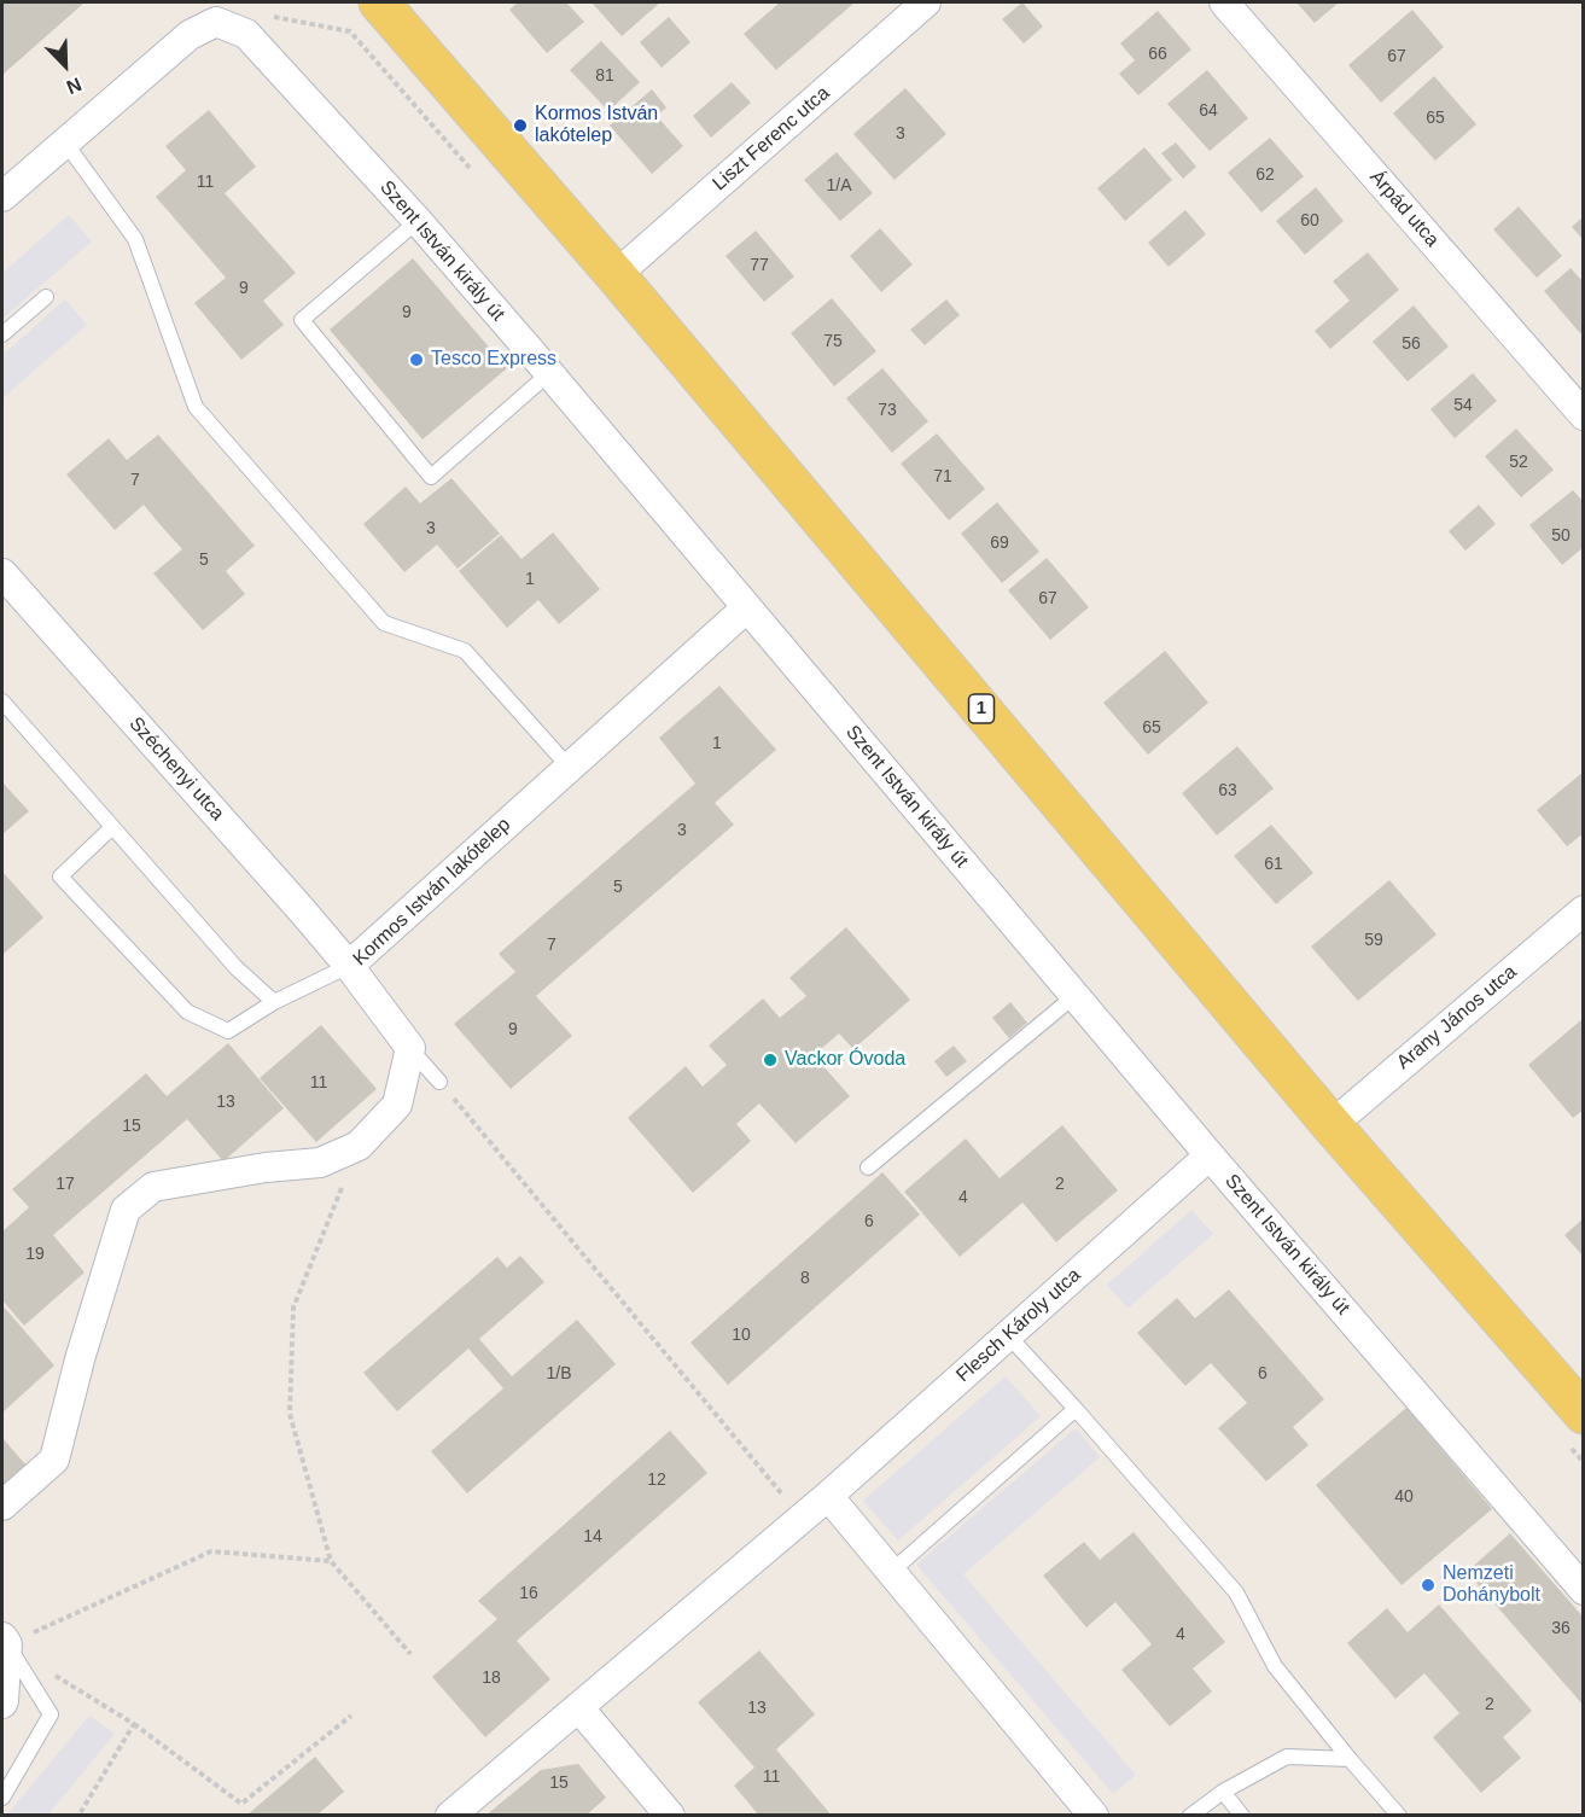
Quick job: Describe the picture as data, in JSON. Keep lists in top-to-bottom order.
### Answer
{
  "streets": {
    "main road": ["1"],
    "street": [
      "Liszt Ferenc utca",
      "Árpád utca",
      "Szent István király út",
      "Széchenyi utca",
      "Kormos István lakótelep",
      "Arany János utca",
      "Flesch Károly utca"
    ]
  },
  "crossings": [
    ["Liszt Ferenc utca", "1"],
    ["Szent István király út", "Kormos István lakótelep"],
    ["Szent István király út", "Flesch Károly utca"],
    ["1", "Arany János utca"],
    ["Széchenyi utca", "Kormos István lakótelep"]
  ],
  "places": [
    "Kormos István lakótelep",
    "Tesco Express",
    "Vackor Óvoda",
    "Nemzeti Dohánybolt"
  ],
  "house_numbers": [
    "66",
    "67",
    "81",
    "64",
    "65",
    "3",
    "62",
    "11",
    "1/A",
    "60",
    "77",
    "9",
    "9",
    "75",
    "56",
    "54",
    "73",
    "52",
    "71",
    "7",
    "3",
    "50",
    "69",
    "5",
    "1",
    "67",
    "65",
    "1",
    "63",
    "3",
    "61",
    "5",
    "59",
    "7",
    "9",
    "11",
    "13",
    "15",
    "17",
    "2",
    "4",
    "6",
    "19",
    "8",
    "10",
    "1/B",
    "6",
    "12",
    "40",
    "14",
    "16",
    "36",
    "4",
    "18",
    "2",
    "13",
    "11",
    "15"
  ],
  "north": "bottom right"
}
